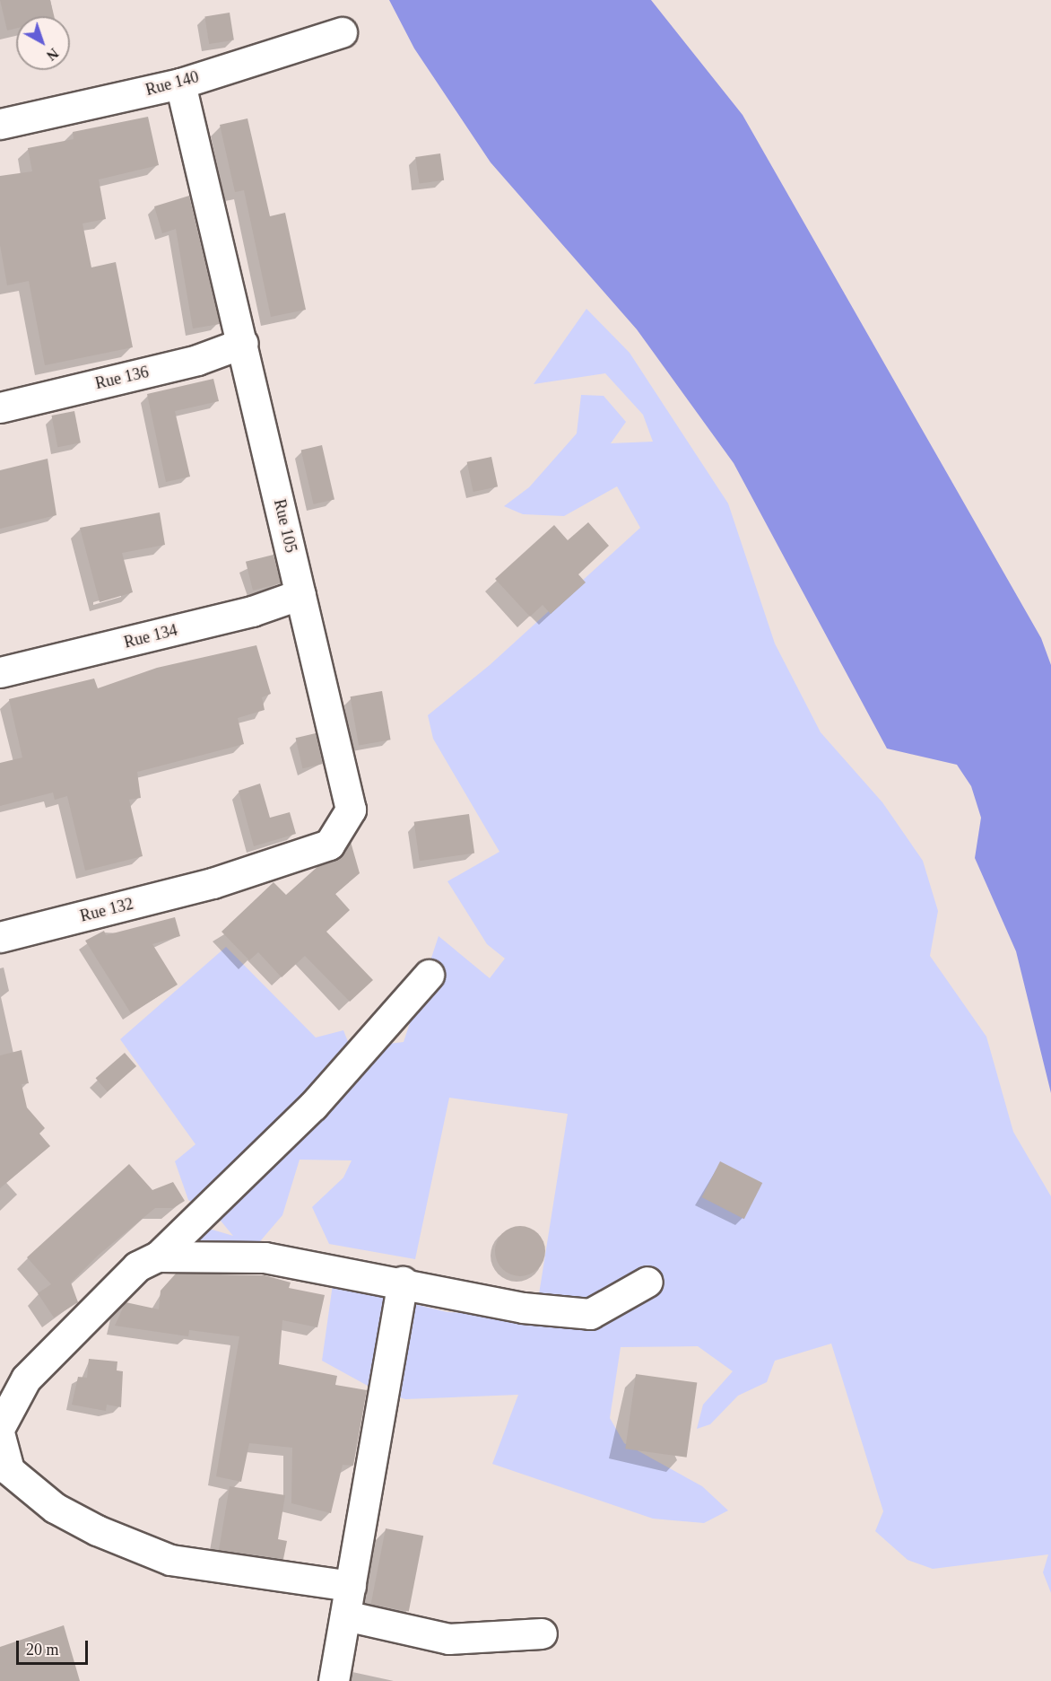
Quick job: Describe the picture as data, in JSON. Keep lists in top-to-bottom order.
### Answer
{
  "streets": {
    "street": [
      "Rue 140",
      "Rue 136",
      "Rue 105",
      "Rue 134",
      "Rue 132"
    ]
  },
  "crossings": [
    ["Rue 140", "Rue 105"],
    ["Rue 136", "Rue 105"],
    ["Rue 105", "Rue 134"],
    ["Rue 105", "Rue 132"]
  ],
  "scale_bar": "20 m",
  "north": "bottom right"
}
